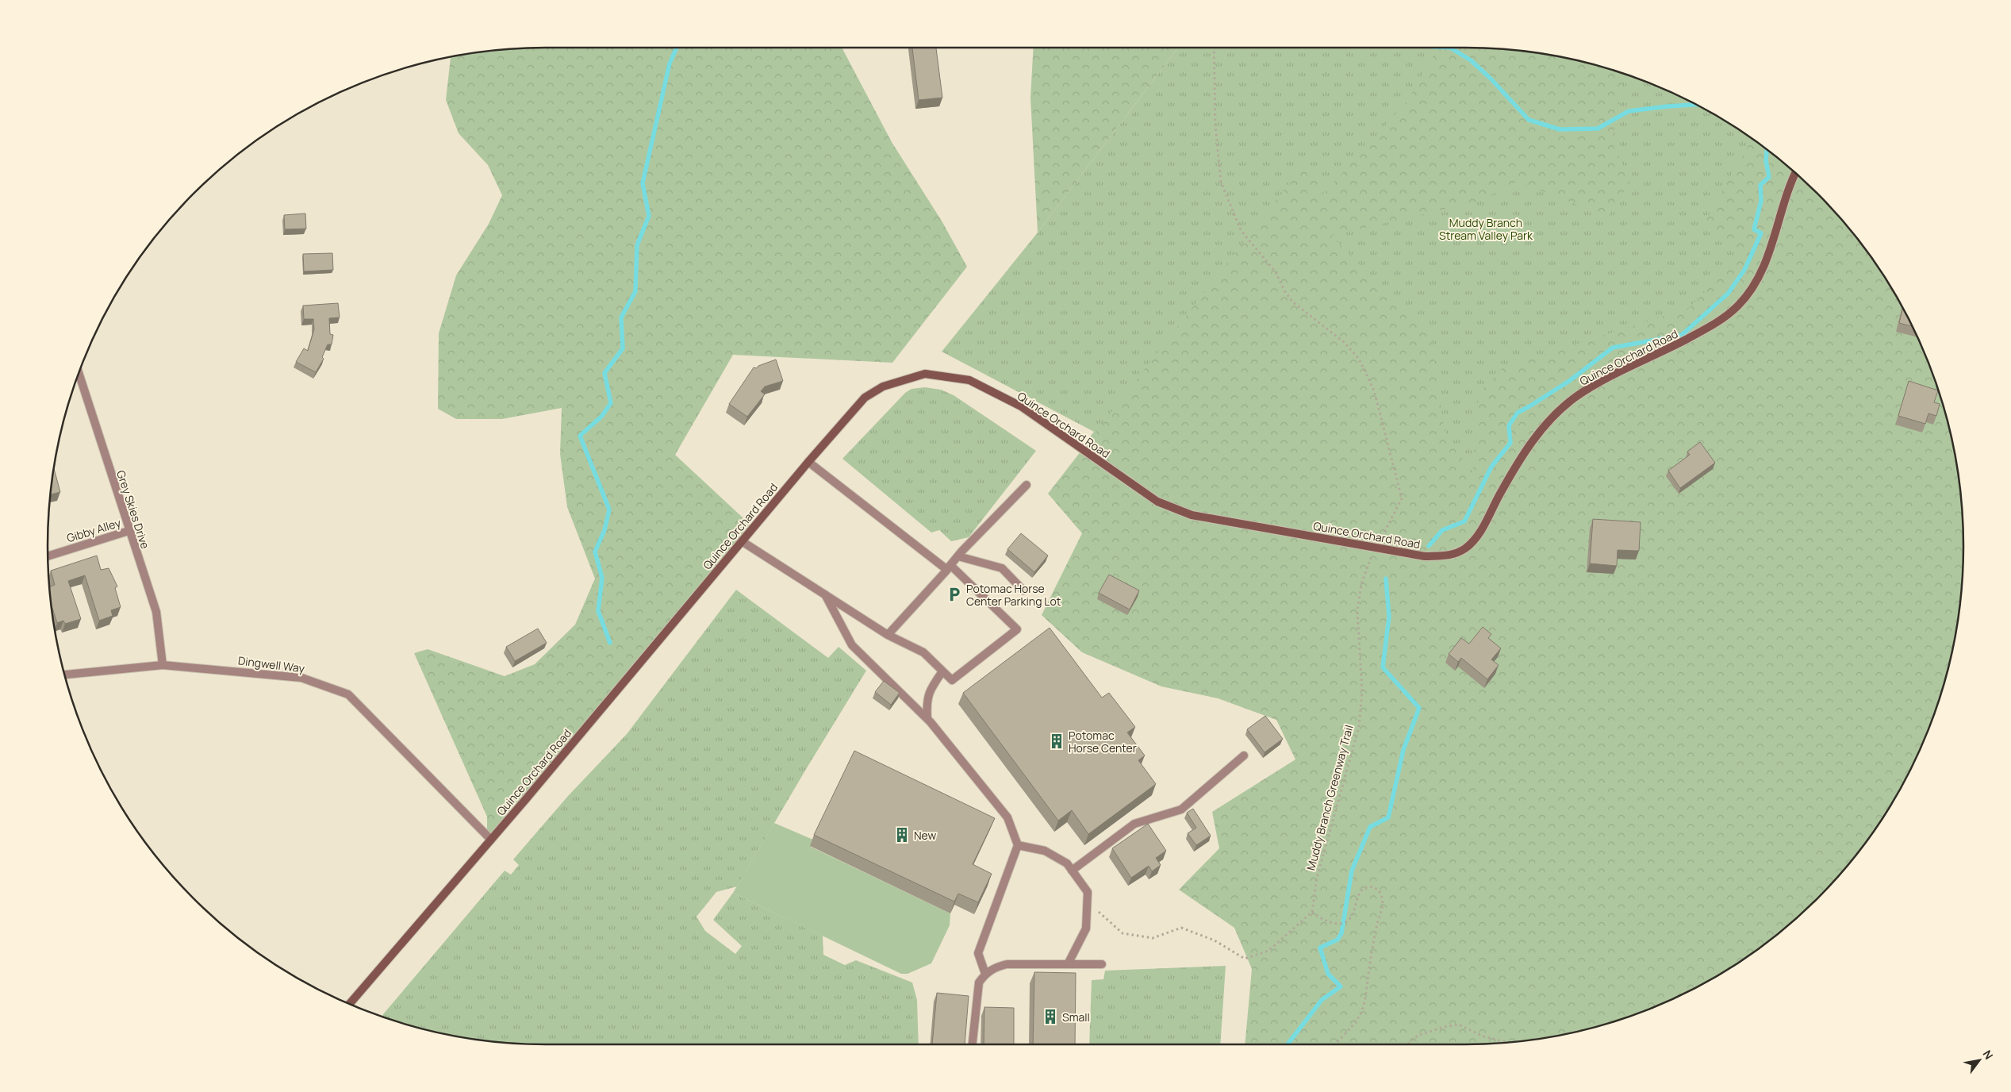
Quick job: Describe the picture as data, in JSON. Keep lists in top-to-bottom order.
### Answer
{
  "streets": {
    "street": [
      "Quince Orchard Road",
      "Grey Skies Drive",
      "Gibby Alley",
      "Dingwell Way"
    ],
    "path": ["Muddy Branch Greenway Trail"]
  },
  "crossings": [
    ["Quince Orchard Road", "Dingwell Way"],
    ["Quince Orchard Road", "Muddy Branch Greenway Trail"],
    ["Grey Skies Drive", "Gibby Alley"],
    ["Grey Skies Drive", "Dingwell Way"]
  ],
  "parks": ["Muddy Branch Stream Valley Park"],
  "places": {
    "parking": ["Potomac Horse Center Parking Lot"],
    "building": ["Potomac Horse Center", "New", "Small"]
  },
  "north": "top right"
}
